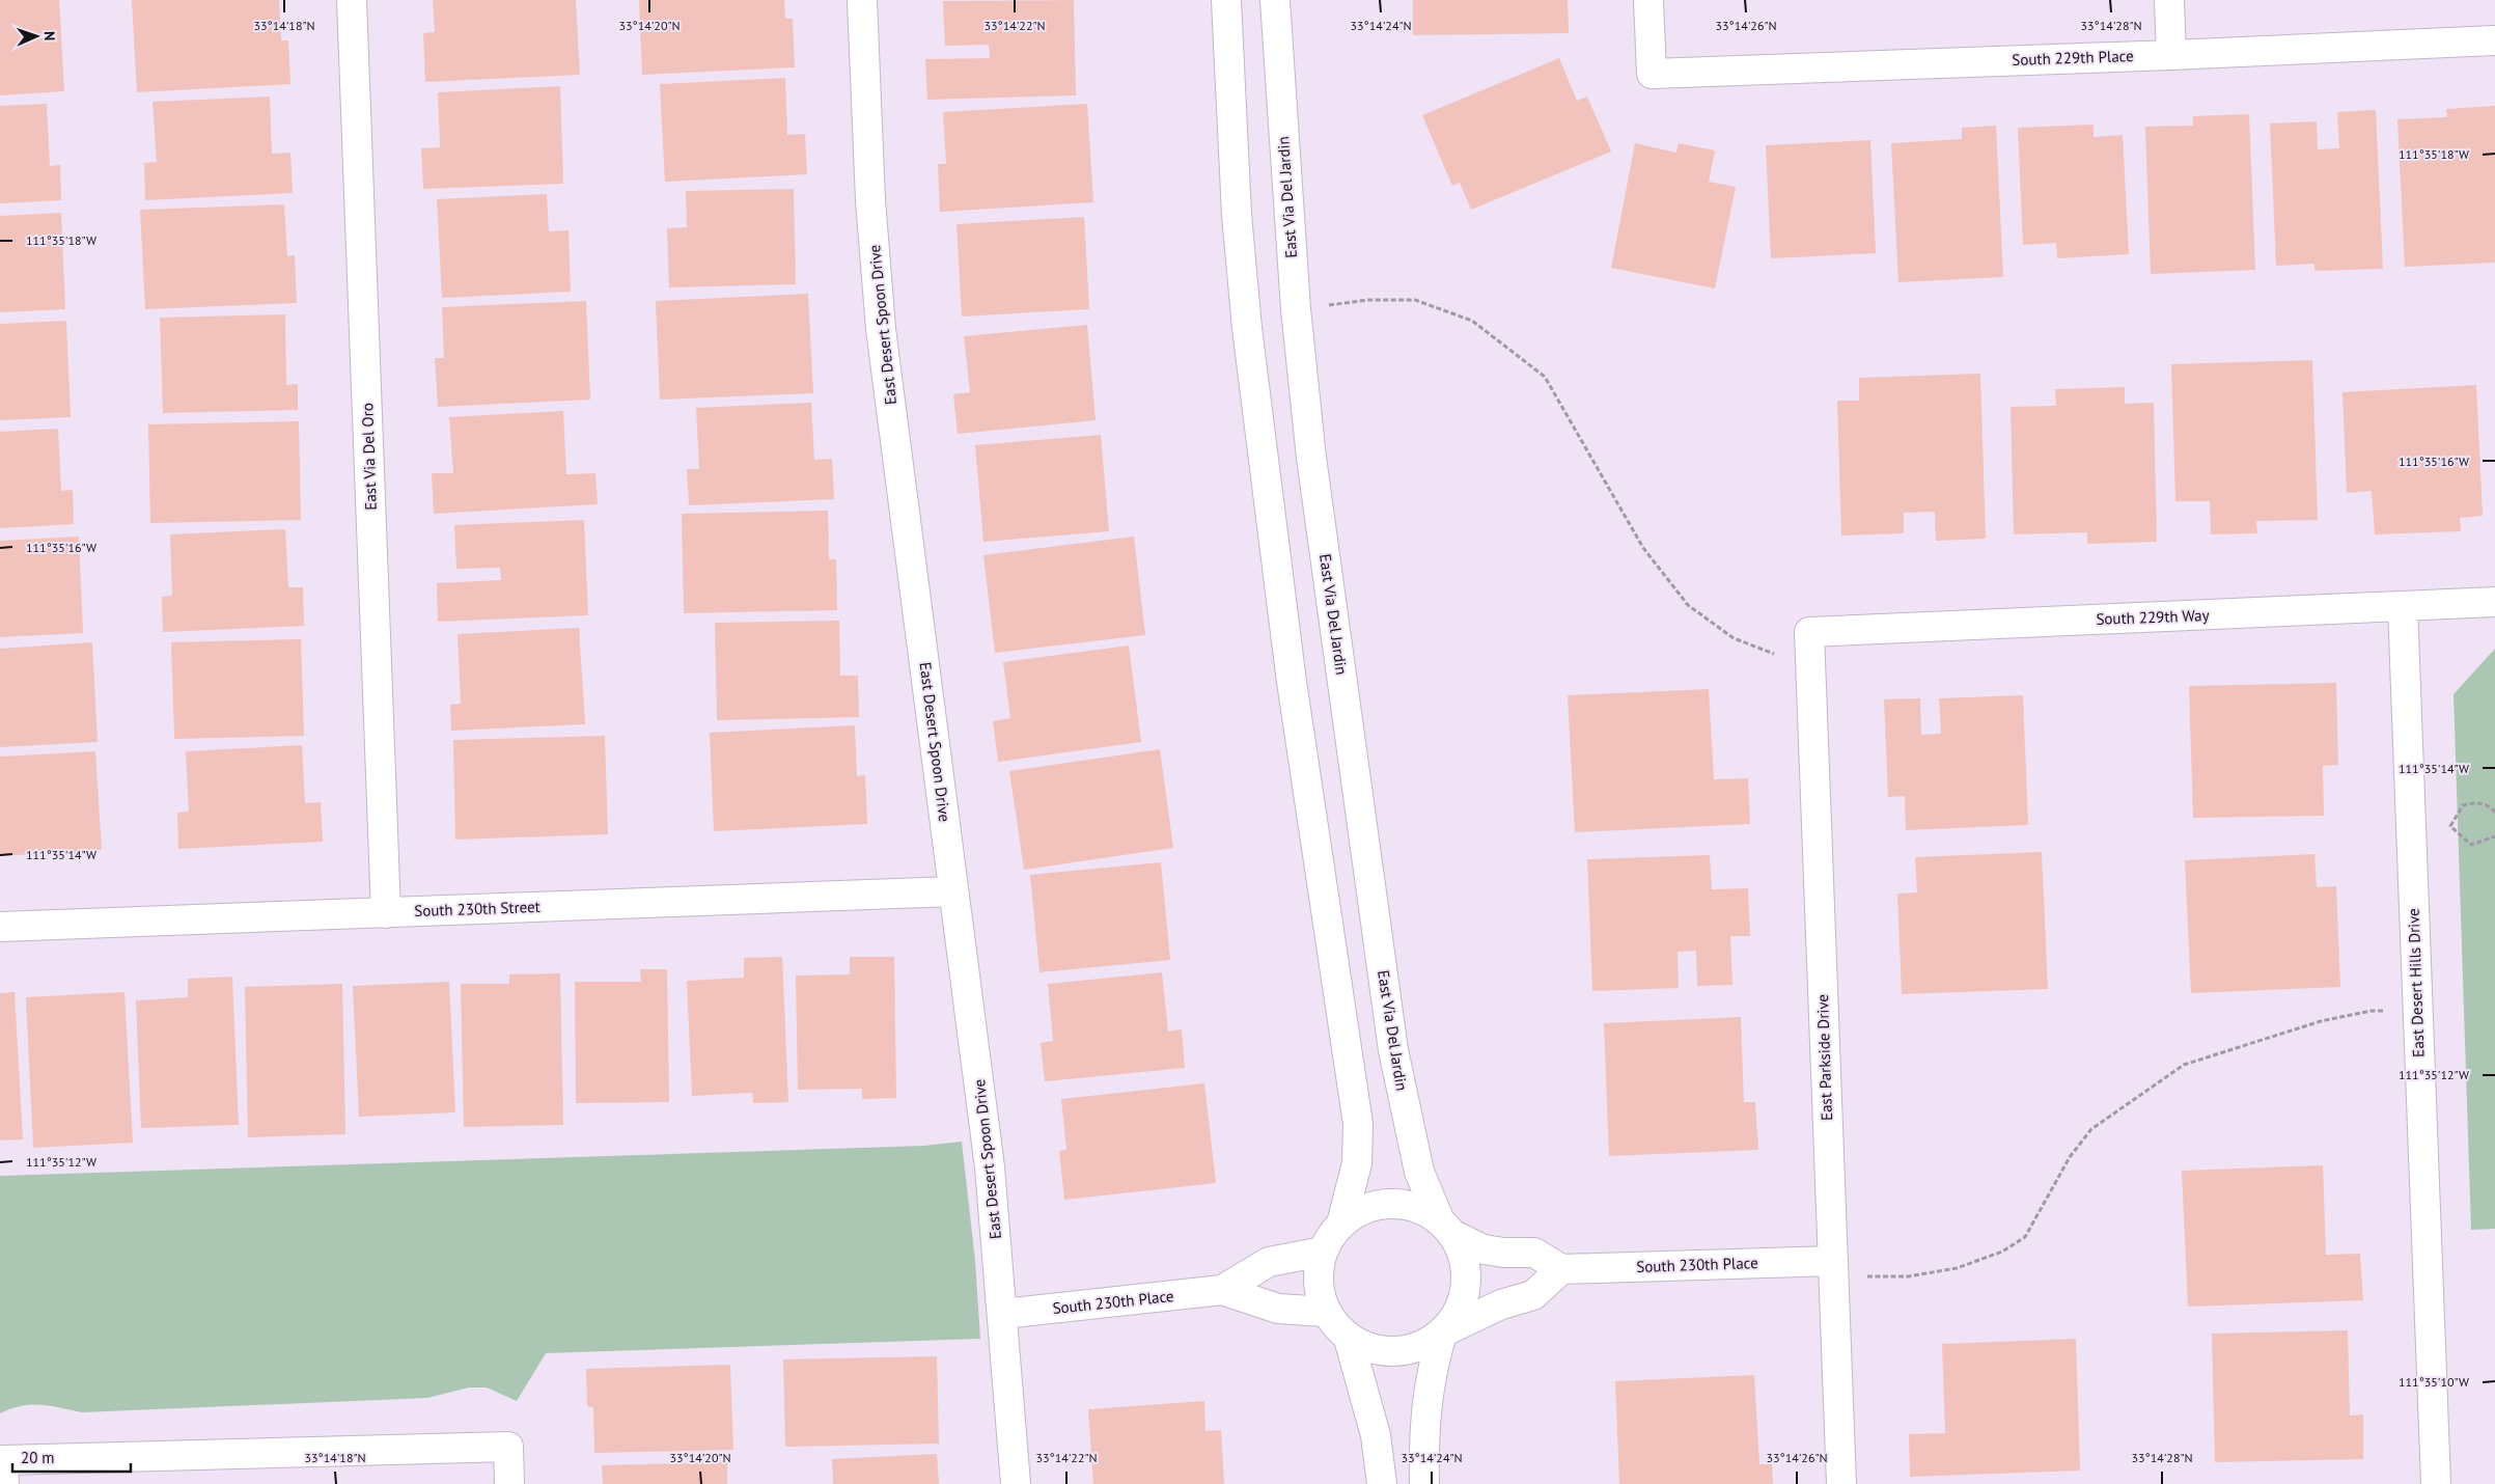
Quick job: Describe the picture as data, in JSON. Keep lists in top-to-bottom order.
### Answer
{
  "streets": {
    "street": [
      "South 229th Place",
      "East Via Del Jardin",
      "East Desert Spoon Drive",
      "East Via Del Oro",
      "South 229th Way",
      "South 230th Street",
      "East Desert Hills Drive",
      "East Parkside Drive",
      "South 230th Place"
    ]
  },
  "crossings": [
    ["East Via Del Jardin", "South 230th Place"],
    ["East Desert Spoon Drive", "South 230th Street"],
    ["East Desert Spoon Drive", "South 230th Place"],
    ["East Via Del Oro", "South 230th Street"],
    ["South 229th Way", "East Desert Hills Drive"],
    ["South 229th Way", "East Parkside Drive"],
    ["East Parkside Drive", "South 230th Place"]
  ],
  "scale_bar": "20 m",
  "north": "right",
  "coordinates": [
    "33°14'18\"N",
    "33°14'20\"N",
    "33°14'22\"N",
    "33°14'24\"N",
    "33°14'26\"N",
    "33°14'28\"N",
    "111°35'18\"W",
    "111°35'16\"W",
    "111°35'14\"W",
    "111°35'12\"W",
    "111°35'10\"W"
  ]
}
